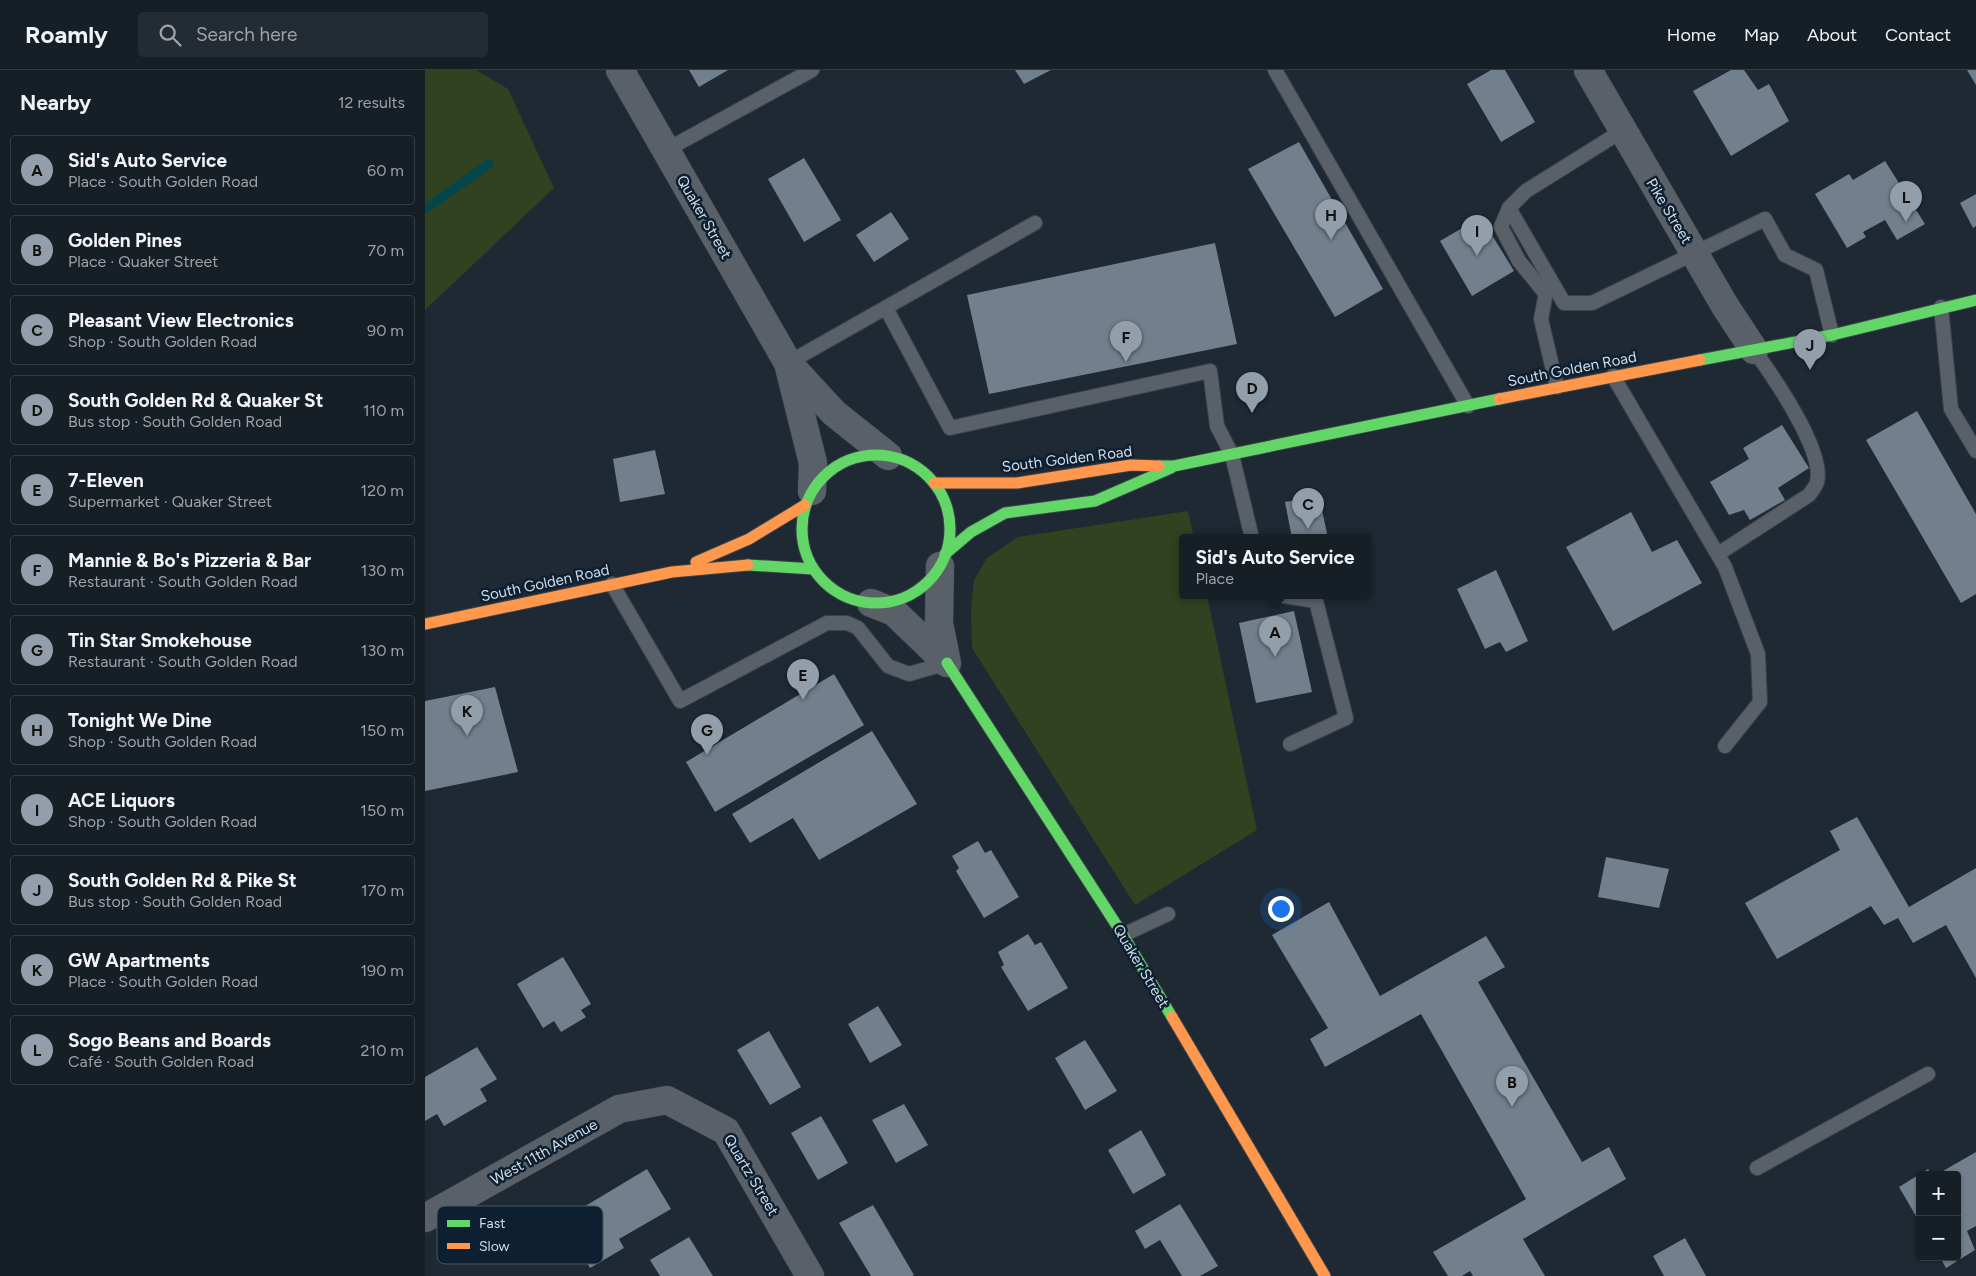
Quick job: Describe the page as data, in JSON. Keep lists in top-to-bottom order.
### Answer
{
  "streets": {
    "main road": ["Quaker Street", "South Golden Road"],
    "street": ["Pike Street", "West 11th Avenue", "Quartz Street"]
  },
  "crossings": [
    ["Pike Street", "South Golden Road"],
    ["Quaker Street", "South Golden Road"],
    ["West 11th Avenue", "Quartz Street"]
  ],
  "legend": ["Fast", "Slow"],
  "page": {
    "header": "Roamly",
    "search": "Search here",
    "nav": [
      "Home",
      "Map",
      "About",
      "Contact"
    ],
    "heading": ["Nearby", "12 results"],
    "list": [
      {
        "mark": "A",
        "name": "Sid's Auto Service",
        "note": "Place · South Golden Road",
        "value": "60 m"
      },
      {
        "mark": "B",
        "name": "Golden Pines",
        "note": "Place · Quaker Street",
        "value": "70 m"
      },
      {
        "mark": "C",
        "name": "Pleasant View Electronics",
        "note": "Shop · South Golden Road",
        "value": "90 m"
      },
      {
        "mark": "D",
        "name": "South Golden Rd & Quaker St",
        "note": "Bus stop · South Golden Road",
        "value": "110 m"
      },
      {
        "mark": "E",
        "name": "7-Eleven",
        "note": "Supermarket · Quaker Street",
        "value": "120 m"
      },
      {
        "mark": "F",
        "name": "Mannie & Bo's Pizzeria & Bar",
        "note": "Restaurant · South Golden Road",
        "value": "130 m"
      },
      {
        "mark": "G",
        "name": "Tin Star Smokehouse",
        "note": "Restaurant · South Golden Road",
        "value": "130 m"
      },
      {
        "mark": "H",
        "name": "Tonight We Dine",
        "note": "Shop · South Golden Road",
        "value": "150 m"
      },
      {
        "mark": "I",
        "name": "ACE Liquors",
        "note": "Shop · South Golden Road",
        "value": "150 m"
      },
      {
        "mark": "J",
        "name": "South Golden Rd & Pike St",
        "note": "Bus stop · South Golden Road",
        "value": "170 m"
      },
      {
        "mark": "K",
        "name": "GW Apartments",
        "note": "Place · South Golden Road",
        "value": "190 m"
      },
      {
        "mark": "L",
        "name": "Sogo Beans and Boards",
        "note": "Café · South Golden Road",
        "value": "210 m"
      }
    ],
    "pins": [
      "L",
      "H",
      "I",
      "F",
      "J",
      "D",
      "C",
      "A",
      "E",
      "K",
      "G",
      "B"
    ],
    "popup": ["Sid's Auto Service", "Place"],
    "map_buttons": ["+", "−"]
  }
}
